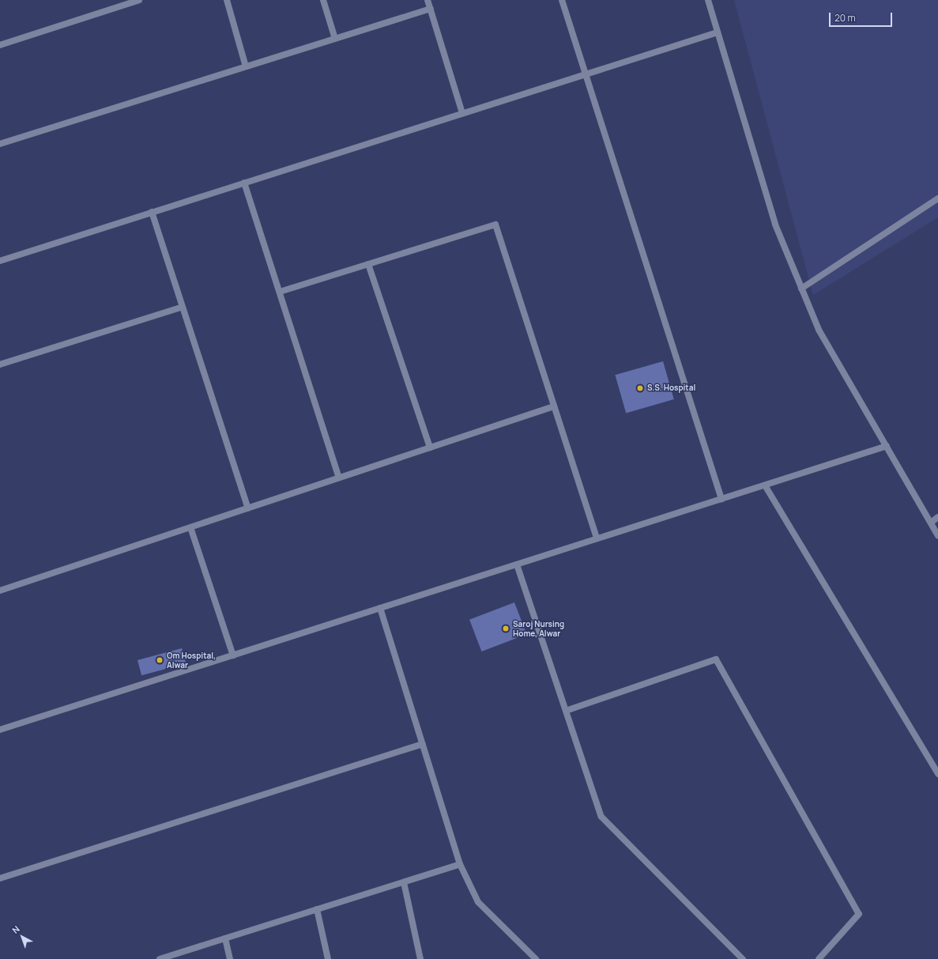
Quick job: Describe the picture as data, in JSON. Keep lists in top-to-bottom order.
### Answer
{
  "places": ["S.S. Hospital", "Saroj Nursing Home, Alwar", "Om Hospital, Alwar"],
  "scale_bar": "20 m",
  "north": "top left"
}
